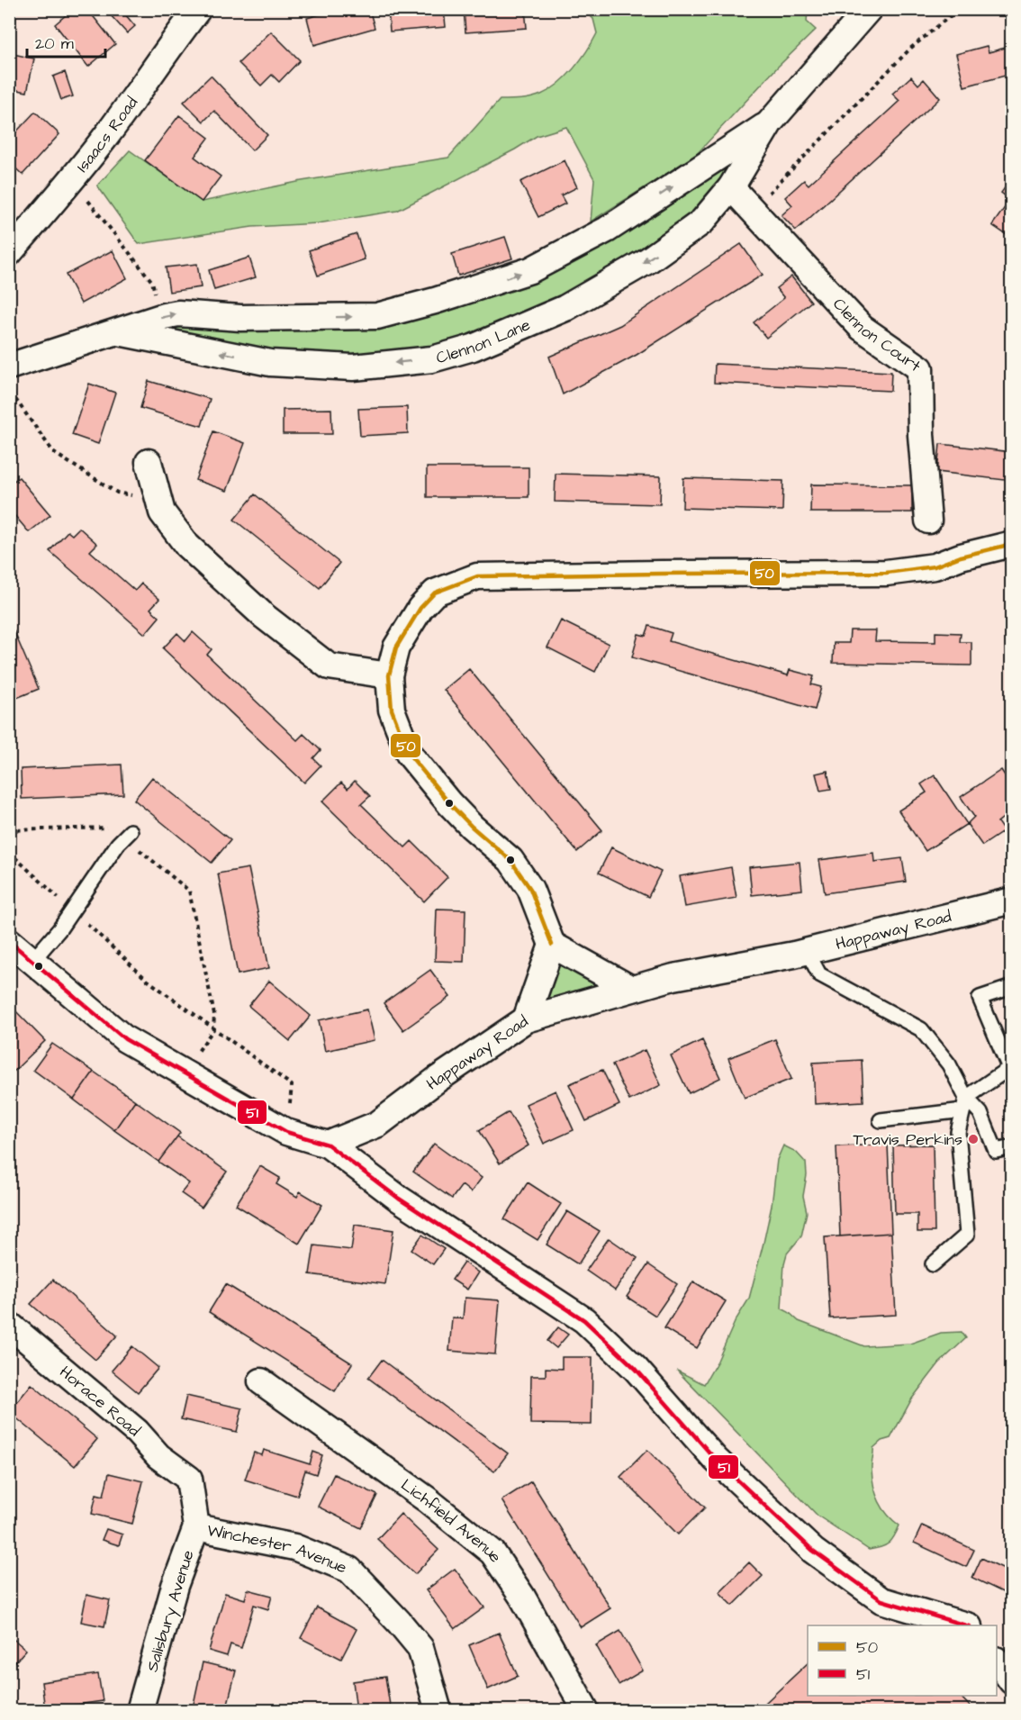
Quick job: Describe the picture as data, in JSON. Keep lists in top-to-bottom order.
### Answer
{
  "streets": {
    "street": [
      "Isaacs Road",
      "Clennon Court",
      "Clennon Lane",
      "Happaway Road",
      "Horace Road",
      "Lichfield Avenue",
      "Winchester Avenue",
      "Salisbury Avenue"
    ]
  },
  "crossings": [
    ["Clennon Court", "Clennon Lane"],
    ["Horace Road", "Salisbury Avenue"],
    ["Winchester Avenue", "Salisbury Avenue"]
  ],
  "places": ["Travis Perkins"],
  "lines": ["transit line 50", "transit line 51"],
  "legend": ["50", "51"],
  "scale_bar": "20 m"
}
